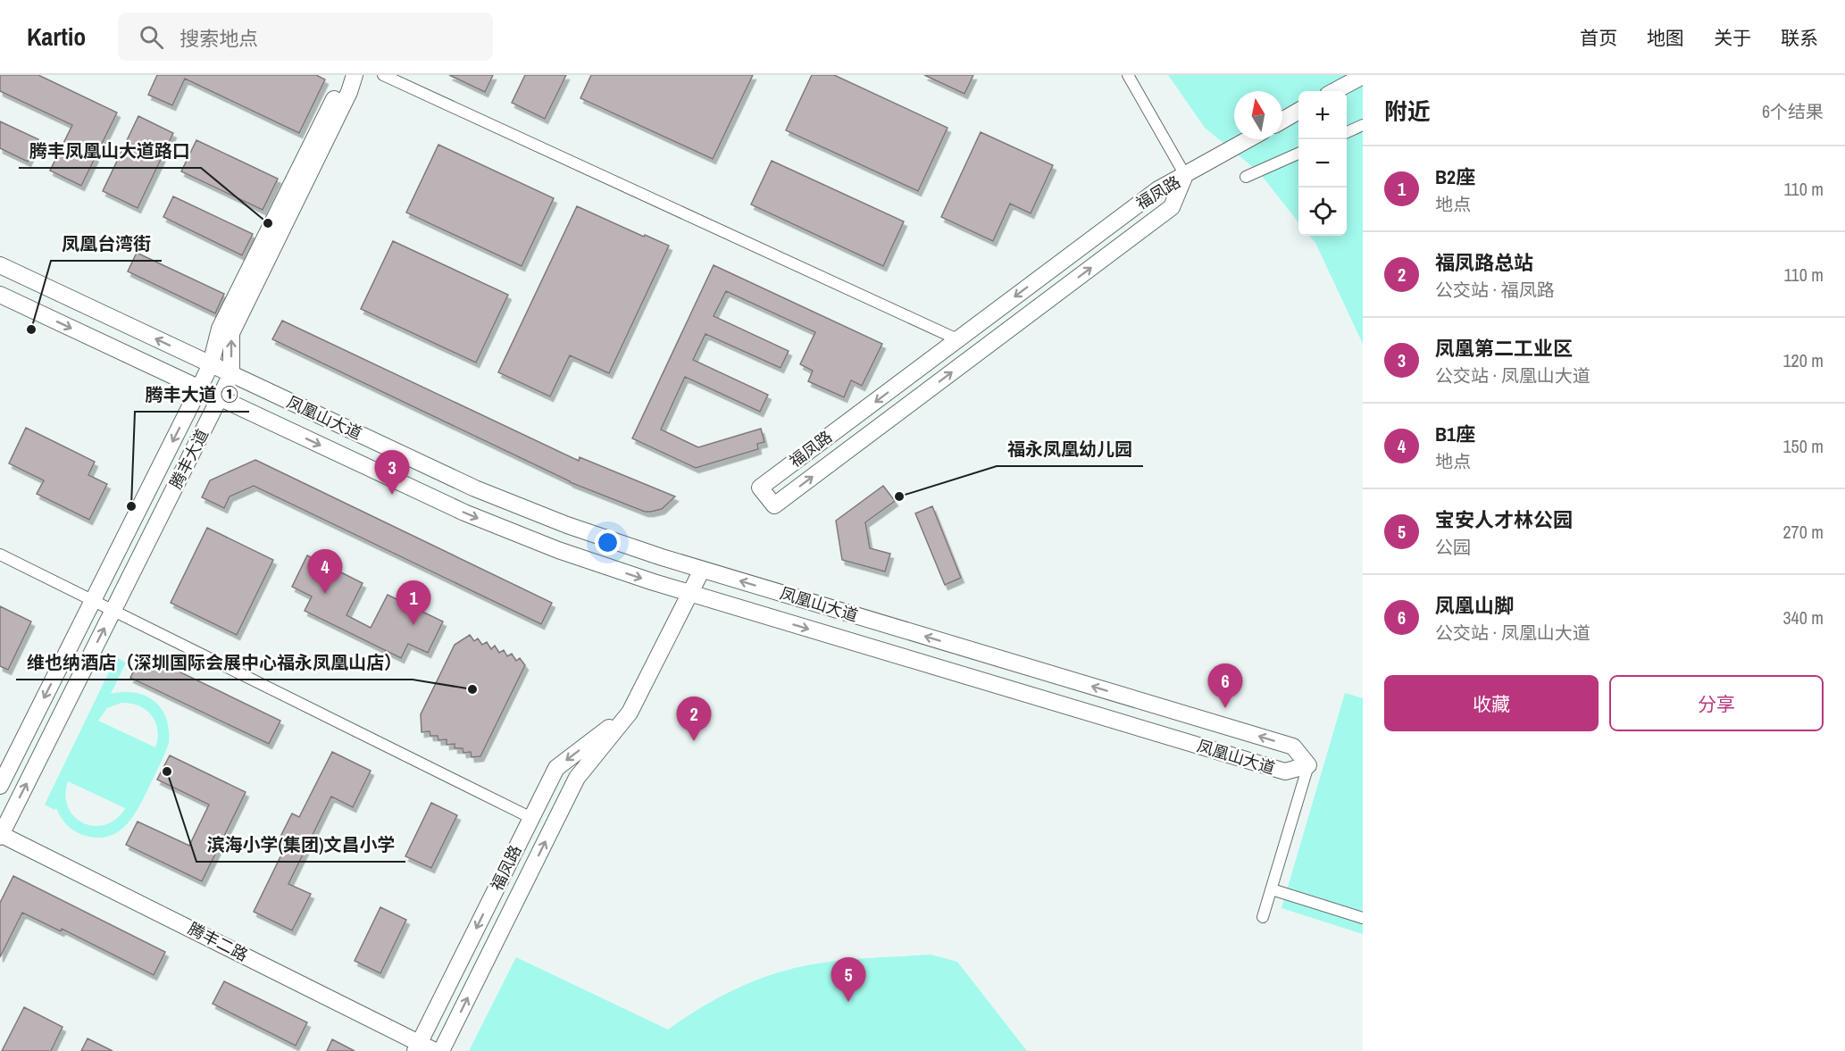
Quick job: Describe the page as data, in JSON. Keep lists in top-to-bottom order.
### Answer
{
  "streets": {
    "main road": [
      "福凤路",
      "凤凰山大道",
      "腾丰大道",
      "腾丰二路"
    ]
  },
  "crossings": [
    ["福凤路", "凤凰山大道"],
    ["福凤路", "腾丰二路"],
    ["凤凰山大道", "腾丰大道"],
    ["腾丰大道", "腾丰二路"]
  ],
  "places": [
    "腾丰凤凰山大道路口",
    "凤凰台湾街",
    "福永凤凰幼儿园",
    "腾丰大道 ①",
    "维也纳酒店（深圳国际会展中心福永凤凰山店）",
    "滨海小学(集团)文昌小学"
  ],
  "north": "top",
  "page": {
    "header": "Kartio",
    "search": "搜索地点",
    "nav": [
      "首页",
      "地图",
      "关于",
      "联系"
    ],
    "heading": ["附近", "6个结果"],
    "map_buttons": ["+", "−"],
    "list": [
      {
        "mark": "1",
        "name": "B2座",
        "note": "地点",
        "value": "110 m"
      },
      {
        "mark": "2",
        "name": "福凤路总站",
        "note": "公交站 · 福凤路",
        "value": "110 m"
      },
      {
        "mark": "3",
        "name": "凤凰第二工业区",
        "note": "公交站 · 凤凰山大道",
        "value": "120 m"
      },
      {
        "mark": "4",
        "name": "B1座",
        "note": "地点",
        "value": "150 m"
      },
      {
        "mark": "5",
        "name": "宝安人才林公园",
        "note": "公园",
        "value": "270 m"
      },
      {
        "mark": "6",
        "name": "凤凰山脚",
        "note": "公交站 · 凤凰山大道",
        "value": "340 m"
      }
    ],
    "pins": [
      "3",
      "4",
      "1",
      "6",
      "2",
      "5"
    ],
    "buttons": ["收藏", "分享"]
  }
}
